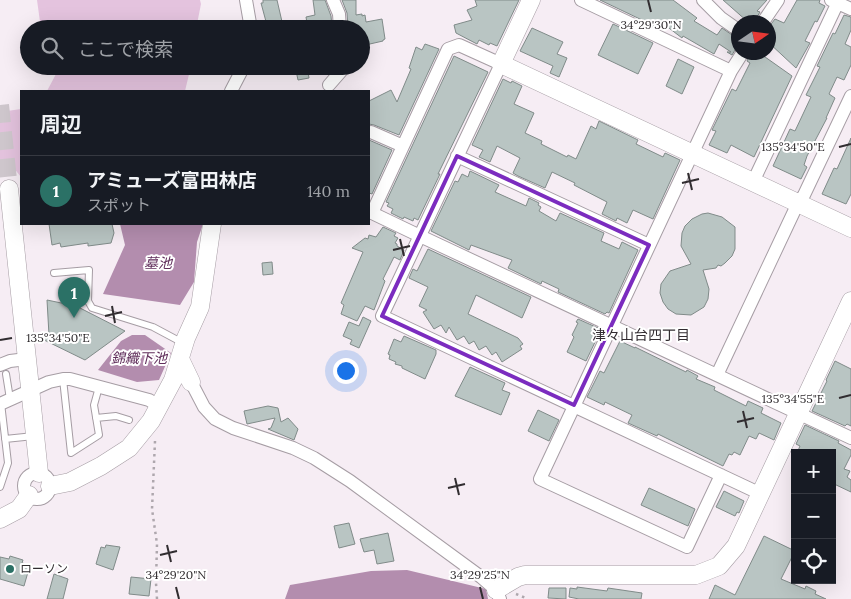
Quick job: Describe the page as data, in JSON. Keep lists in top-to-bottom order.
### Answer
{
  "districts": ["津々山台四丁目"],
  "water": ["墓池", "錦織下池"],
  "places": ["ローソン"],
  "north": "right",
  "page": {
    "search": "ここで検索",
    "heading": "周辺",
    "list": [
      {
        "mark": "1",
        "name": "アミューズ富田林店",
        "note": "スポット",
        "value": "140 m"
      }
    ],
    "pins": "1",
    "map_buttons": ["+", "−"]
  },
  "coordinates": [
    "34°29'30\"N",
    "135°34'50\"E",
    "135°34'55\"E",
    "34°29'20\"N",
    "34°29'25\"N"
  ]
}
